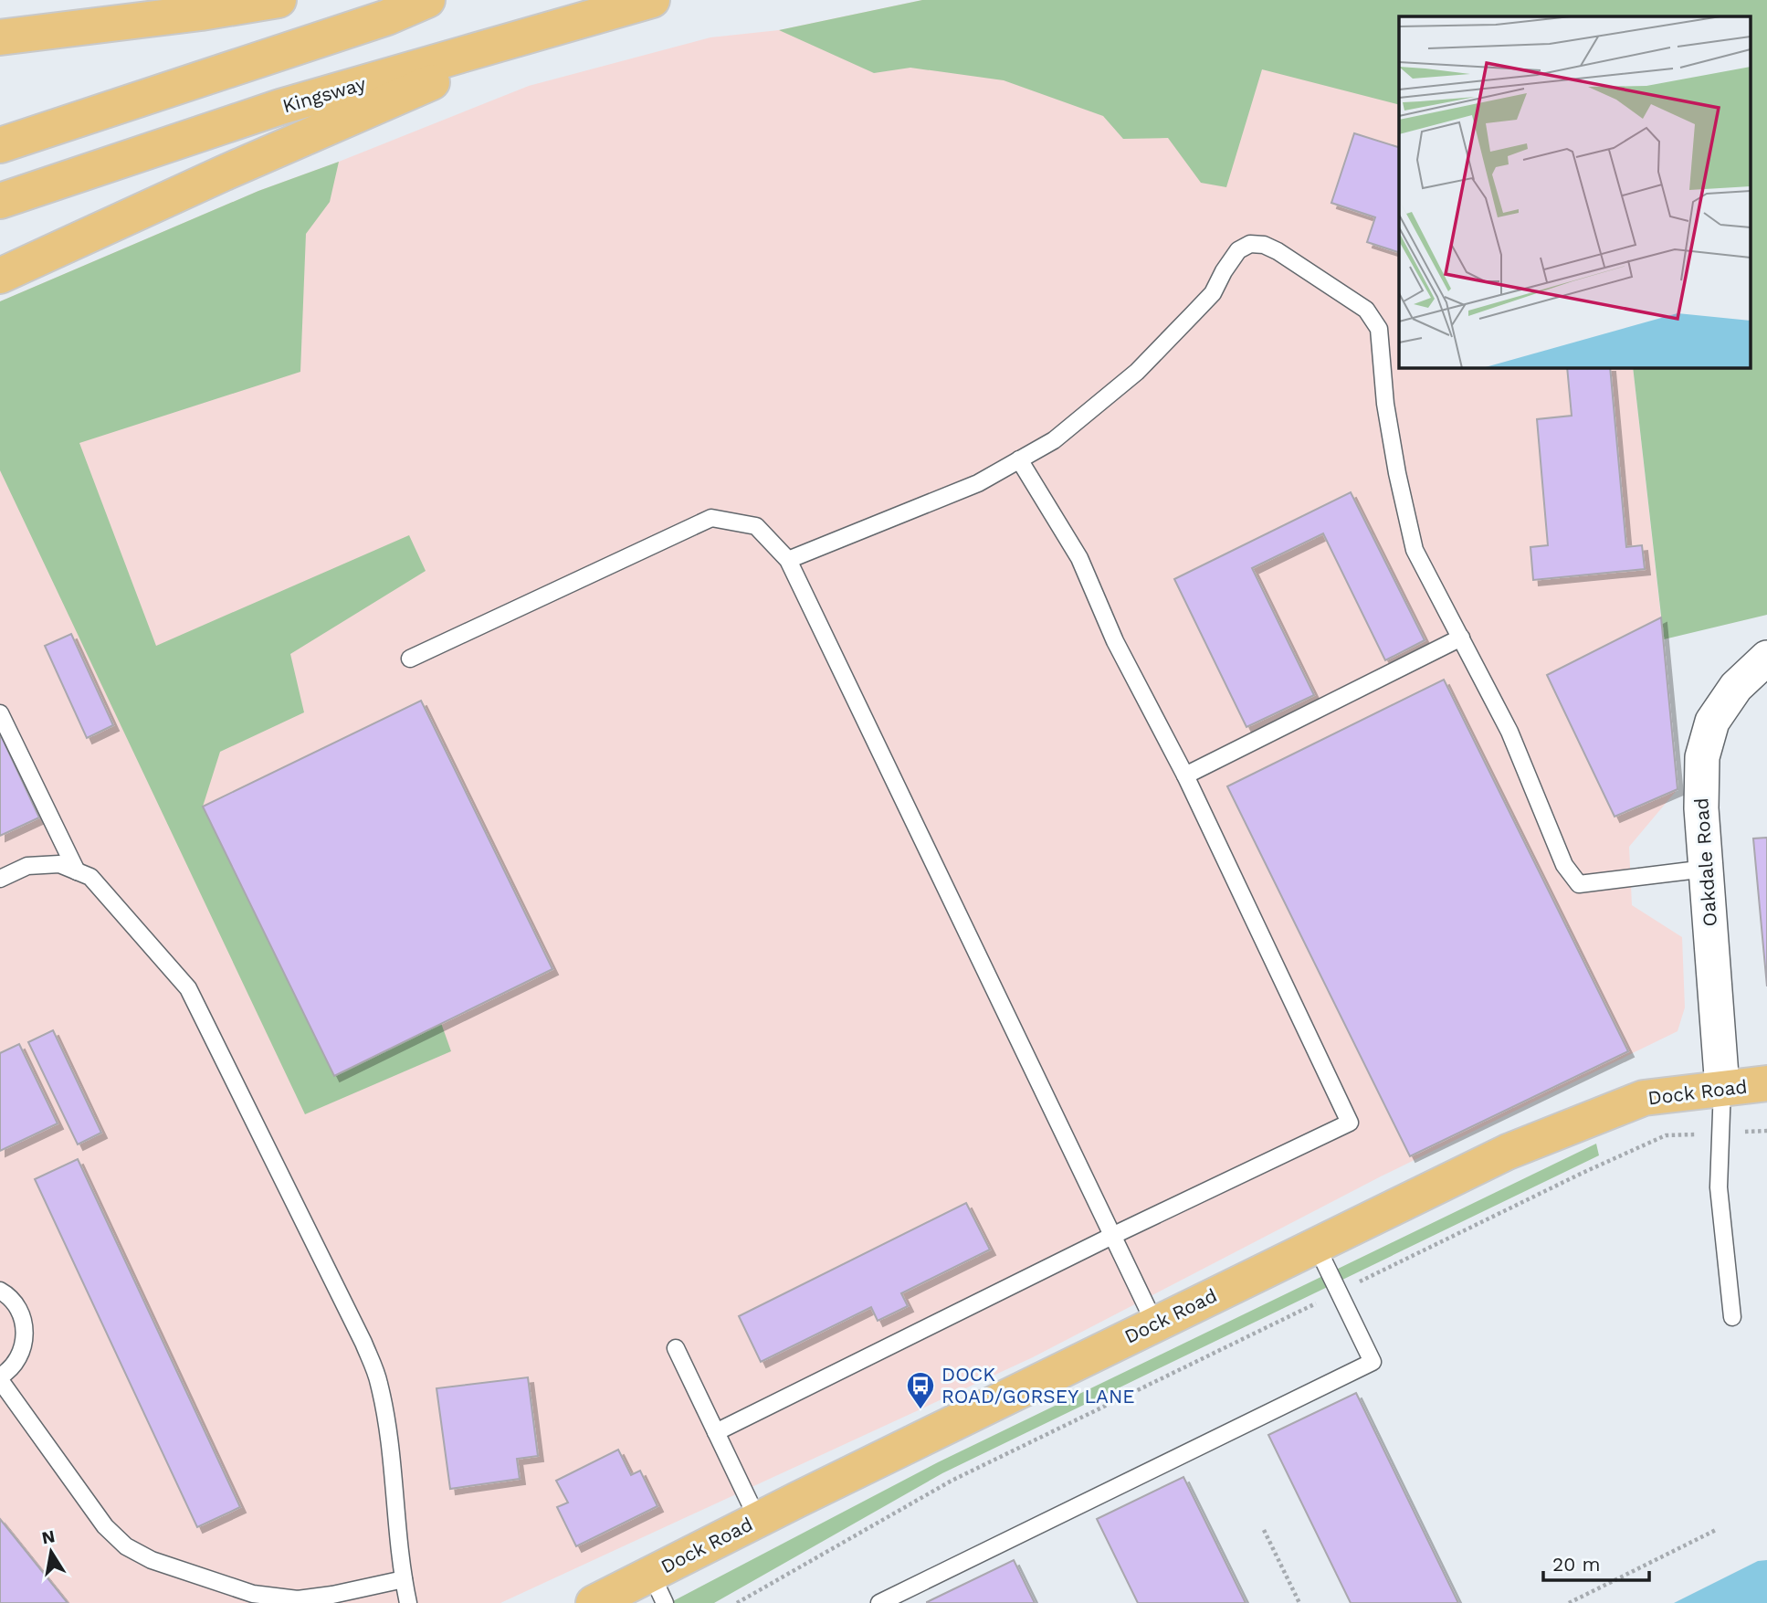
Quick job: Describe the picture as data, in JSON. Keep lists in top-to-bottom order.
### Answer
{
  "streets": {
    "highway": ["Kingsway", "Dock Road"],
    "street": ["Oakdale Road"]
  },
  "crossings": [
    ["Oakdale Road", "Dock Road"]
  ],
  "places": {
    "bus stop": ["DOCK ROAD/GORSEY LANE"]
  },
  "scale_bar": "20 m",
  "north": "top"
}
